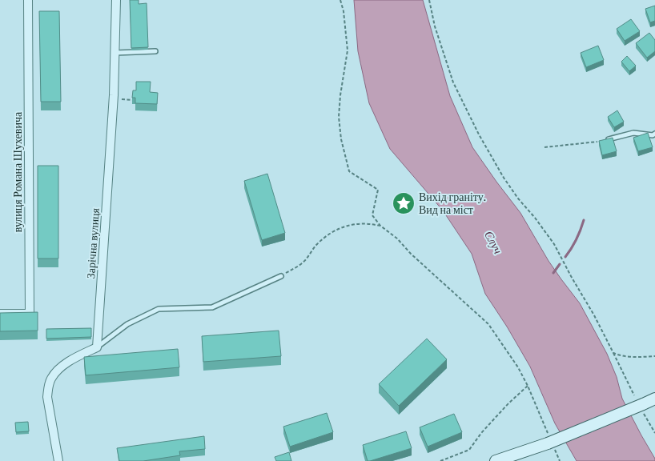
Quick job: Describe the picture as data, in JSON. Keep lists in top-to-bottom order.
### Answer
{
  "streets": {
    "street": ["вулиця Романа Шухевича", "Зарічна вулиця"]
  },
  "water": ["Случ"],
  "places": {
    "place": ["Вихід граніту. Вид на міст"]
  }
}
